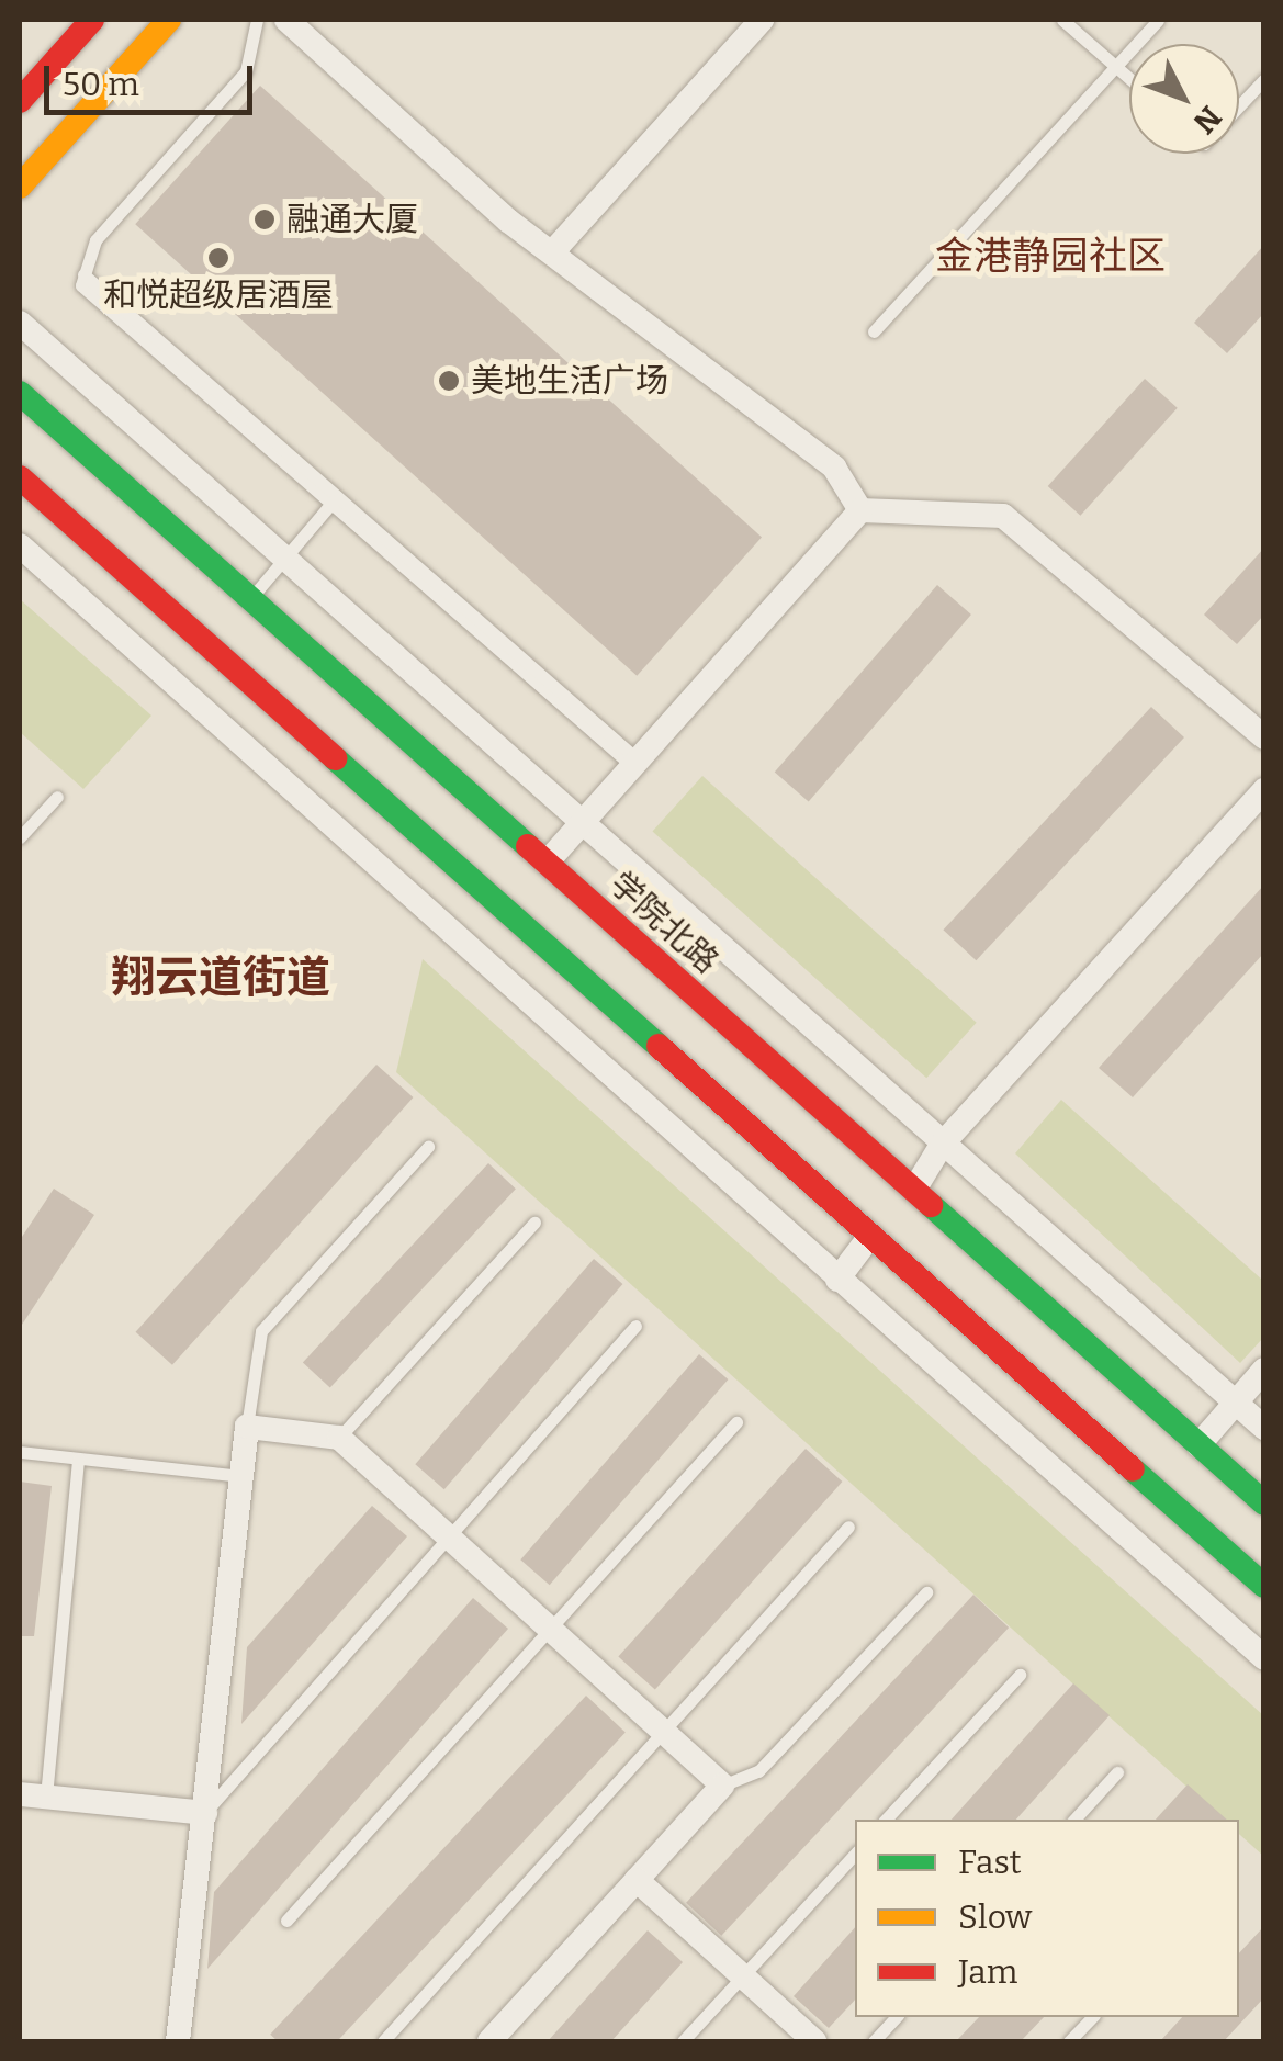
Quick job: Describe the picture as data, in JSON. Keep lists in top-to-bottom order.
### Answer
{
  "streets": {
    "main road": ["学院北路"]
  },
  "districts": ["金港静园社区", "翔云道街道"],
  "places": ["融通大厦", "和悦超级居酒屋", "美地生活广场"],
  "legend": ["Fast", "Slow", "Jam"],
  "scale_bar": "50 m",
  "north": "bottom right"
}
